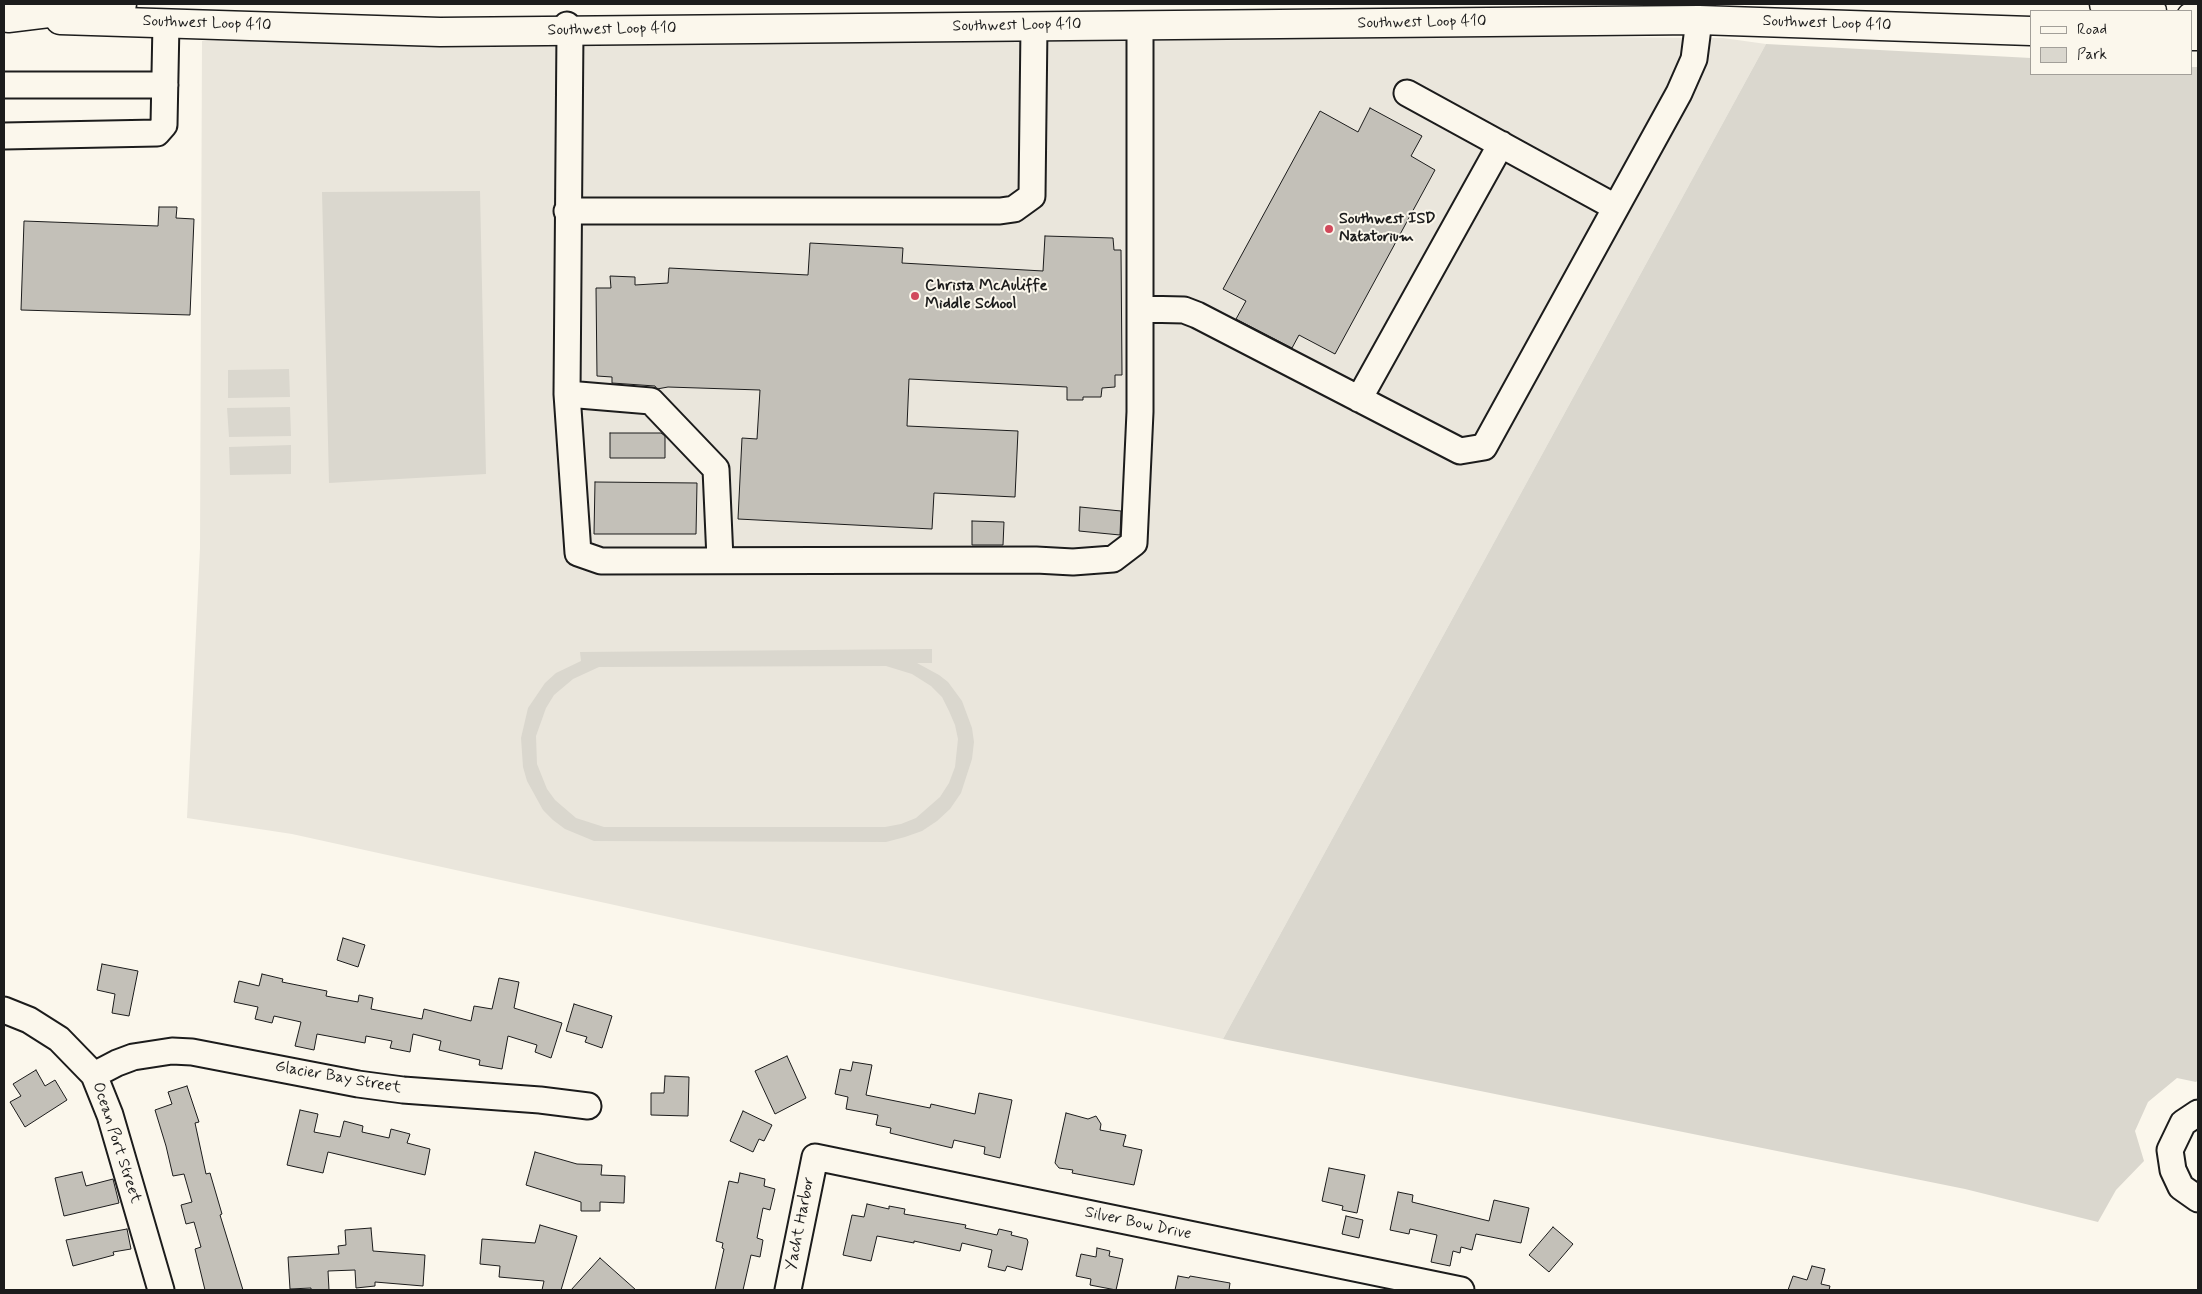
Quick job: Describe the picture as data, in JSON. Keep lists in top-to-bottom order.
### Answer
{
  "streets": {
    "main road": ["Southwest Loop 410"],
    "street": [
      "Glacier Bay Street",
      "Ocean Port Street",
      "Yacht Harbor",
      "Silver Bow Drive"
    ]
  },
  "crossings": [
    ["Glacier Bay Street", "Ocean Port Street"],
    ["Yacht Harbor", "Silver Bow Drive"]
  ],
  "places": ["Southwest ISD Natatorium", "Christa McAuliffe Middle School"],
  "legend": ["Road", "Park"]
}
